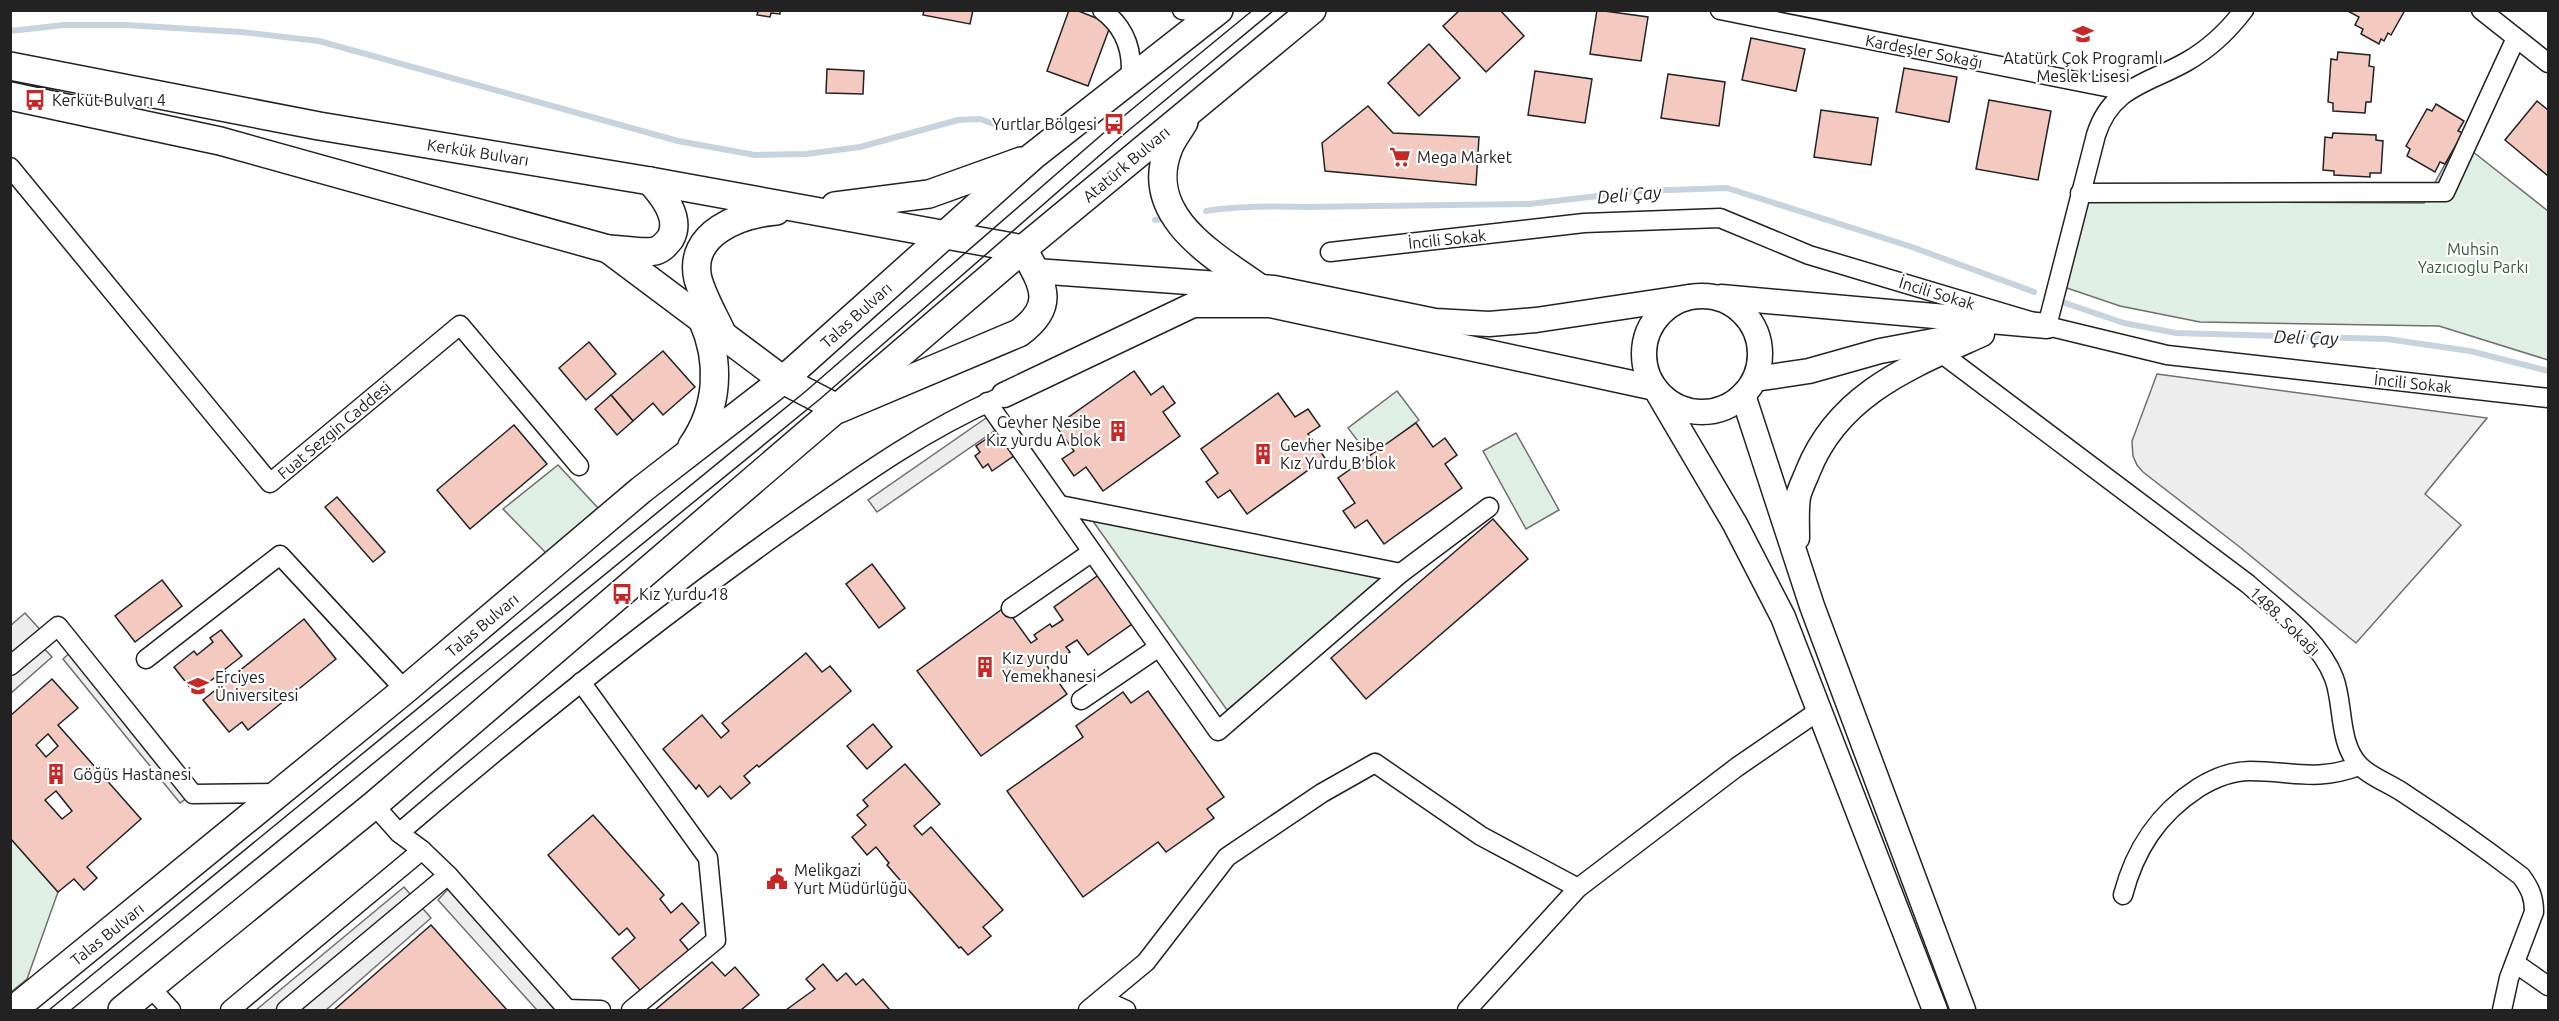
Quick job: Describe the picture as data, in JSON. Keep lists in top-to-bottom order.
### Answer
{
  "streets": {
    "main road": ["Kerkük Bulvarı", "Atatürk Bulvarı", "Talas Bulvarı"],
    "street": [
      "Kardeşler Sokağı",
      "İncili Sokak",
      "Fuat Sezgin Caddesi",
      "1488. Sokağı"
    ]
  },
  "crossings": [
    ["Kerkük Bulvarı", "Atatürk Bulvarı"],
    ["Kerkük Bulvarı", "Talas Bulvarı"]
  ],
  "water": ["Deli Çay"],
  "parks": ["Muhsin Yazıcıoglu Parkı"],
  "places": {
    "school or university": ["Atatürk Çok Programlı Meslek Lisesi", "Erciyes Üniversitesi"],
    "bus stop": ["Kerküt Bulvarı 4", "Yurtlar Bölgesi", "Kız Yurdu 18"],
    "supermarket": ["Mega Market"],
    "building": [
      "Gevher Nesibe Kız yurdu A blok",
      "Gevher Nesibe Kız Yurdu B blok",
      "Kız yurdu Yemekhanesi",
      "Göğüs Hastanesi"
    ],
    "public building": ["Melikgazi Yurt Müdürlüğü"]
  }
}
